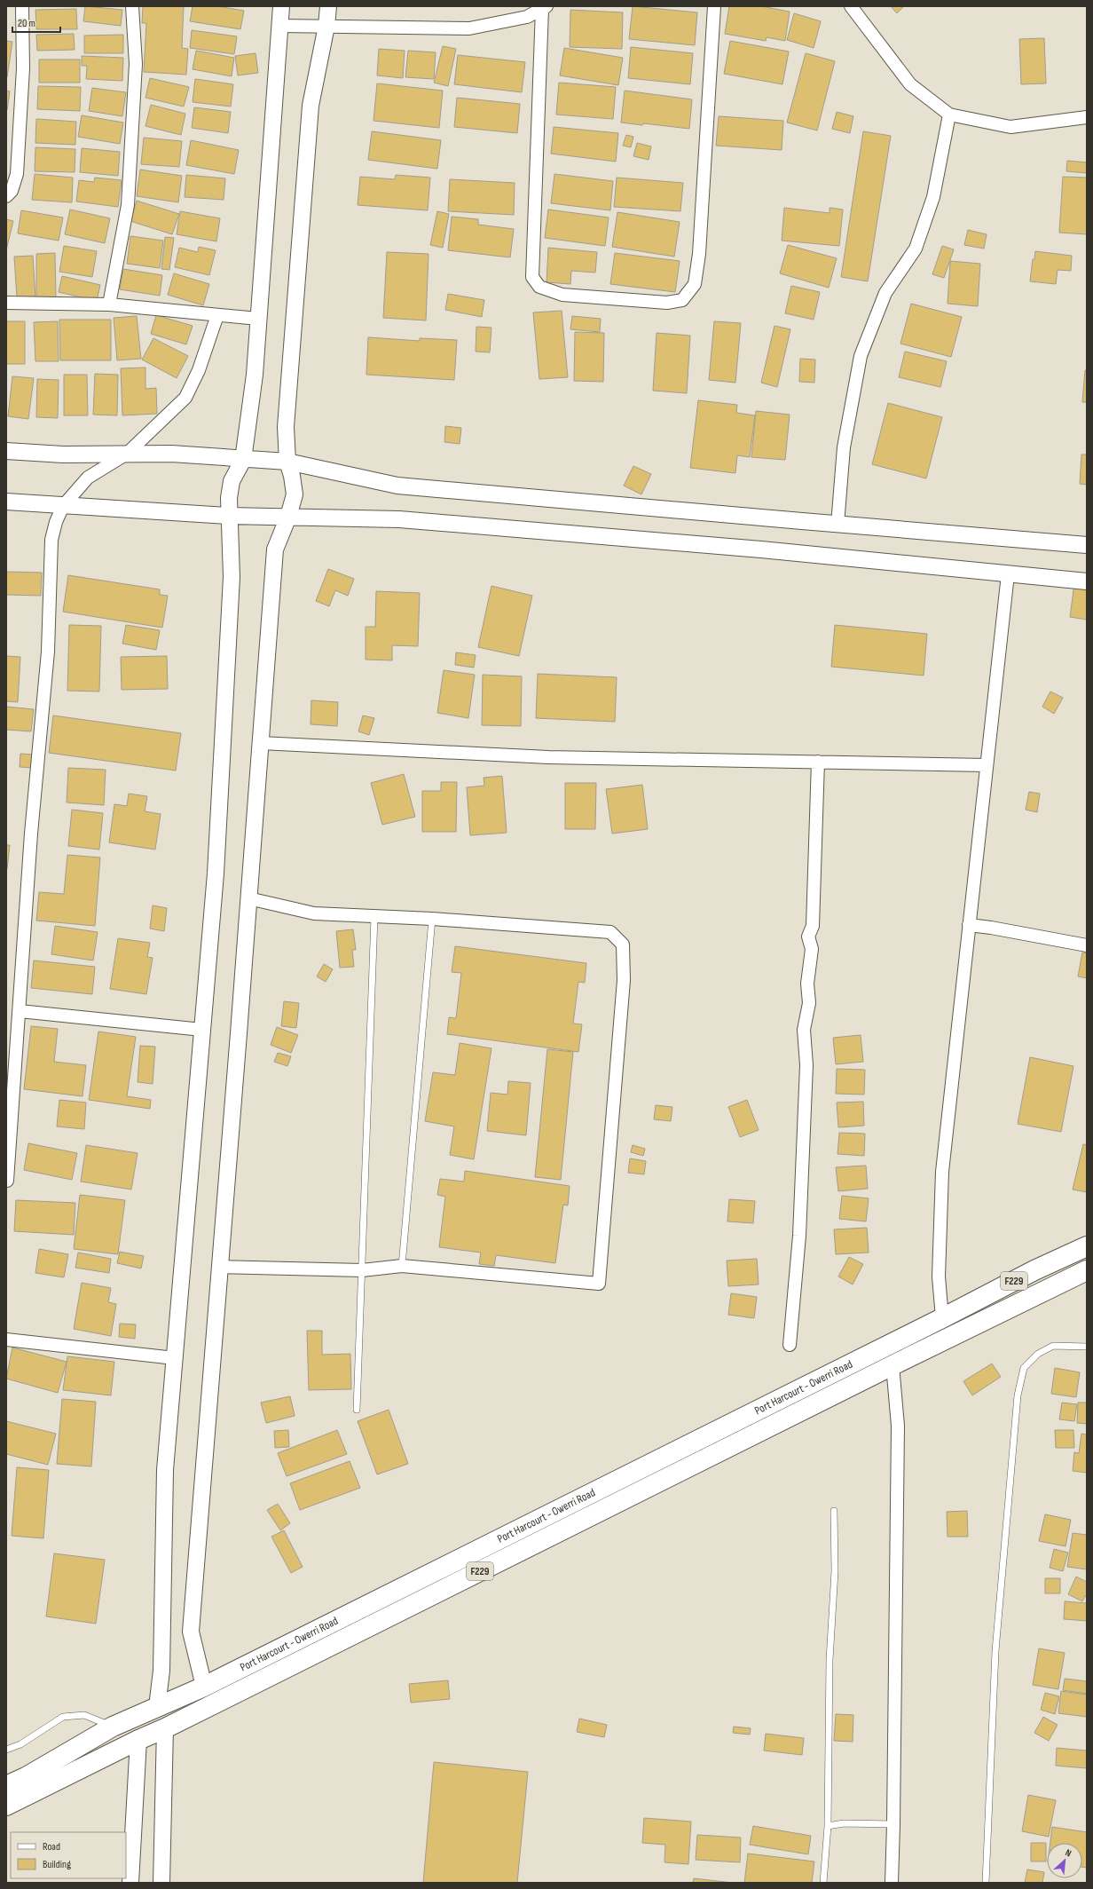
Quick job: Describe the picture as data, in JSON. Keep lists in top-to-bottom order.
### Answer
{
  "streets": {
    "main road": ["F229", "Port Harcourt - Owerri Road"]
  },
  "legend": ["Road", "Building"],
  "scale_bar": "20 m",
  "north": "top right"
}
